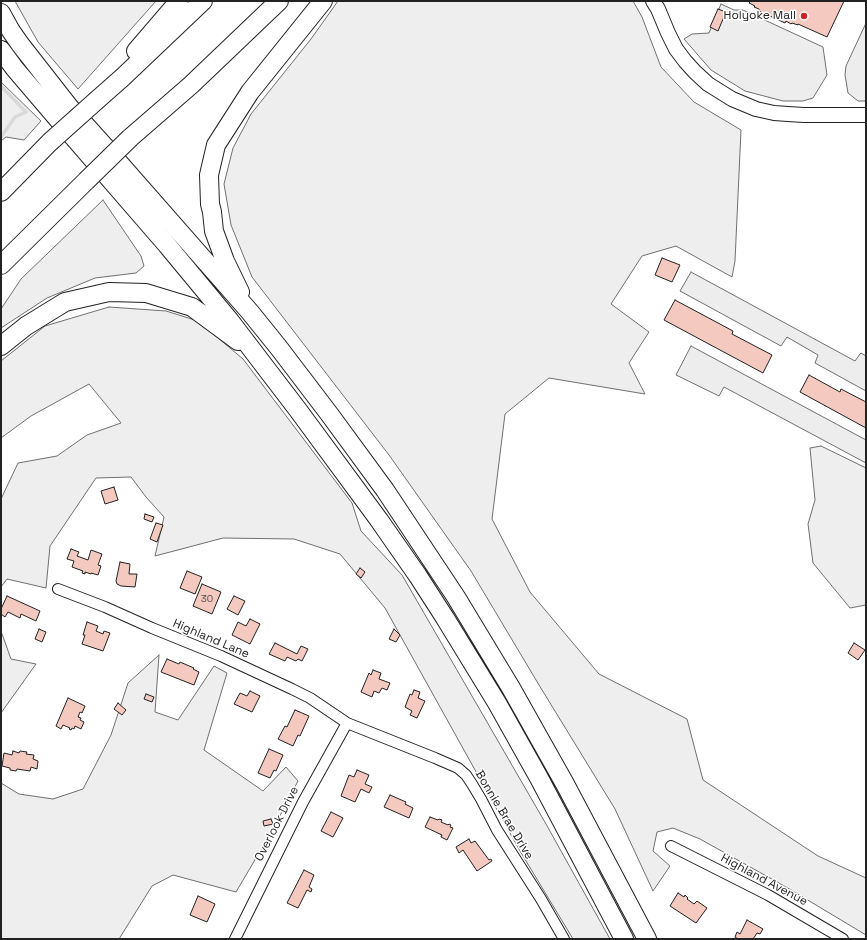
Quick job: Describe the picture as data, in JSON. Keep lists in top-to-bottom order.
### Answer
{
  "streets": {
    "street": [
      "Highland Lane",
      "Bonnie Brae Drive",
      "Overlook Drive",
      "Highland Avenue"
    ]
  },
  "crossings": [
    ["Highland Lane", "Bonnie Brae Drive"],
    ["Highland Lane", "Overlook Drive"],
    ["Bonnie Brae Drive", "Overlook Drive"]
  ],
  "places": ["Holyoke Mall"],
  "house_numbers": ["30"]
}
